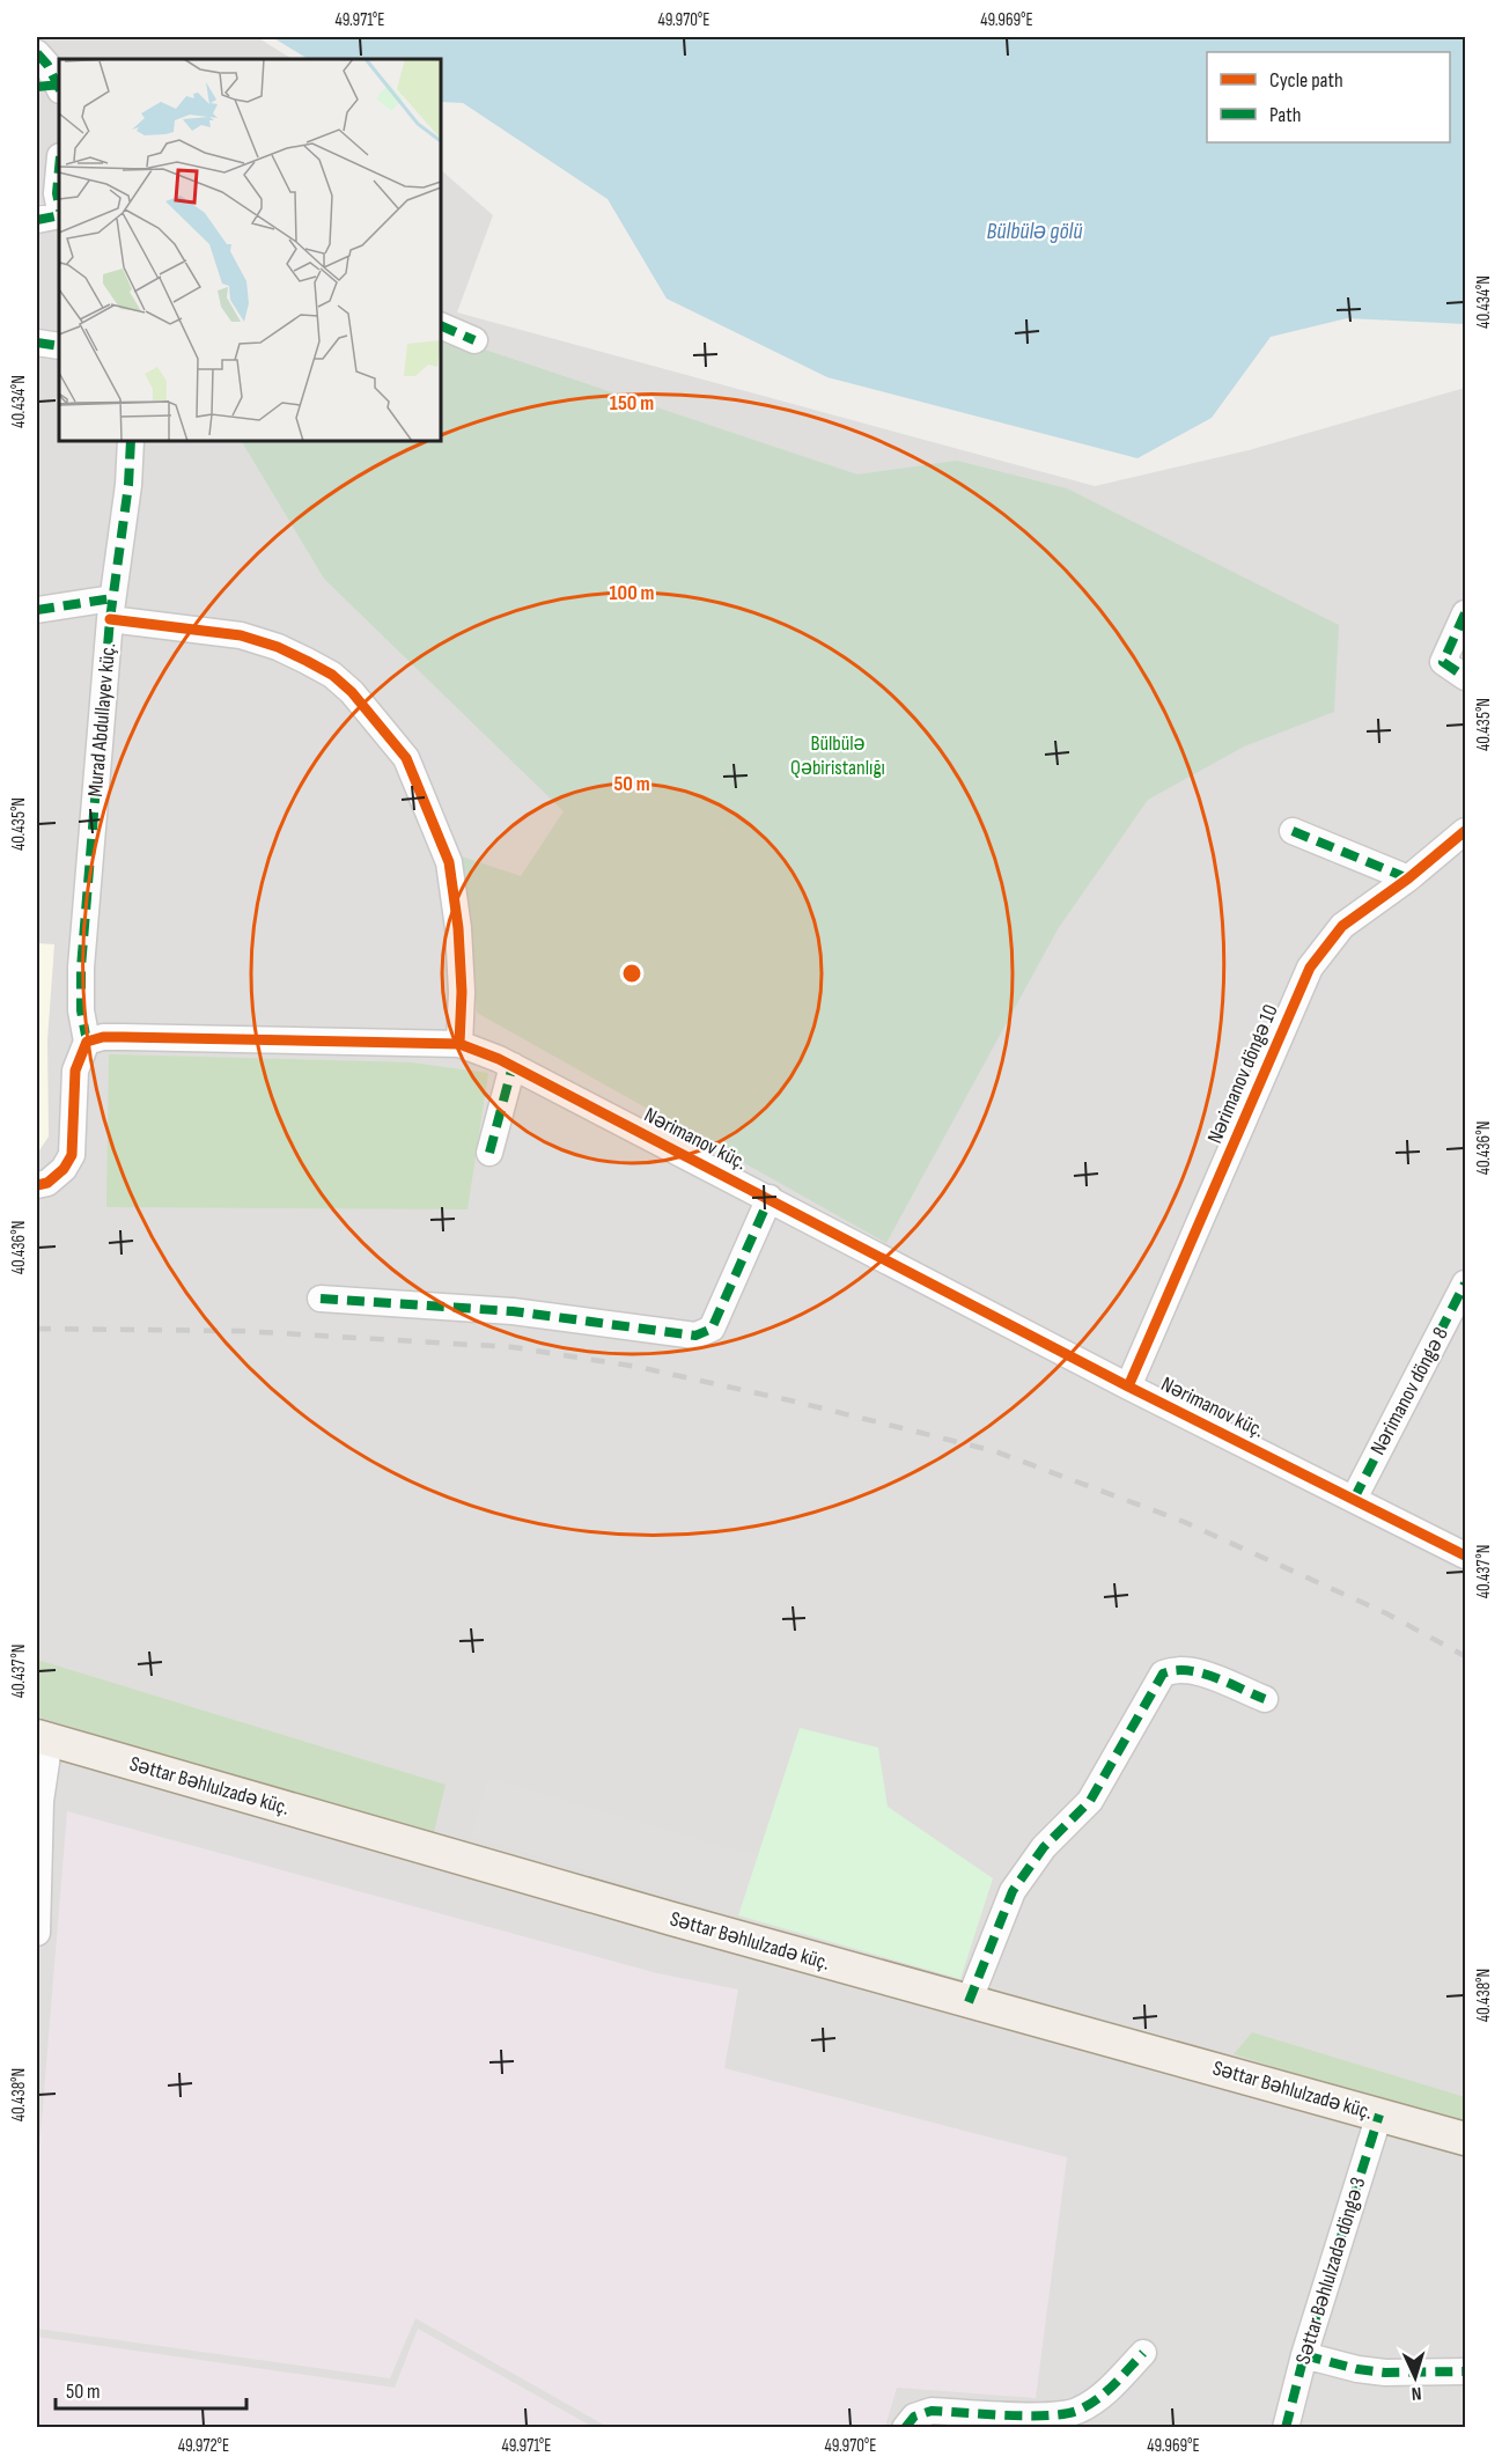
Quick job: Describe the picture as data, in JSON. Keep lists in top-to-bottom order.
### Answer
{
  "streets": {
    "main road": ["Səttar Bəhlulzadə küç."],
    "street": [
      "Murad Abdullayev küç.",
      "Nərimanov döngə 10",
      "Nərimanov küç.",
      "Nərimanov döngə 8",
      "Səttar Bəhlulzadə döngə 3"
    ]
  },
  "crossings": [
    ["Murad Abdullayev küç.", "Nərimanov küç."],
    ["Nərimanov döngə 10", "Nərimanov küç."],
    ["Nərimanov küç.", "Nərimanov döngə 8"],
    ["Səttar Bəhlulzadə küç.", "Səttar Bəhlulzadə döngə 3"]
  ],
  "water": ["Bülbülə gölü"],
  "parks": ["Bülbülə Qəbiristanlığı"],
  "legend": ["Cycle path", "Path"],
  "scale_bar": "50 m",
  "north": "bottom",
  "coordinates": [
    "49.971°E",
    "49.970°E",
    "49.969°E",
    "40.434°N",
    "40.435°N",
    "40.436°N",
    "40.437°N",
    "40.438°N",
    "49.972°E"
  ],
  "rings": ["150 m", "100 m", "50 m"]
}
